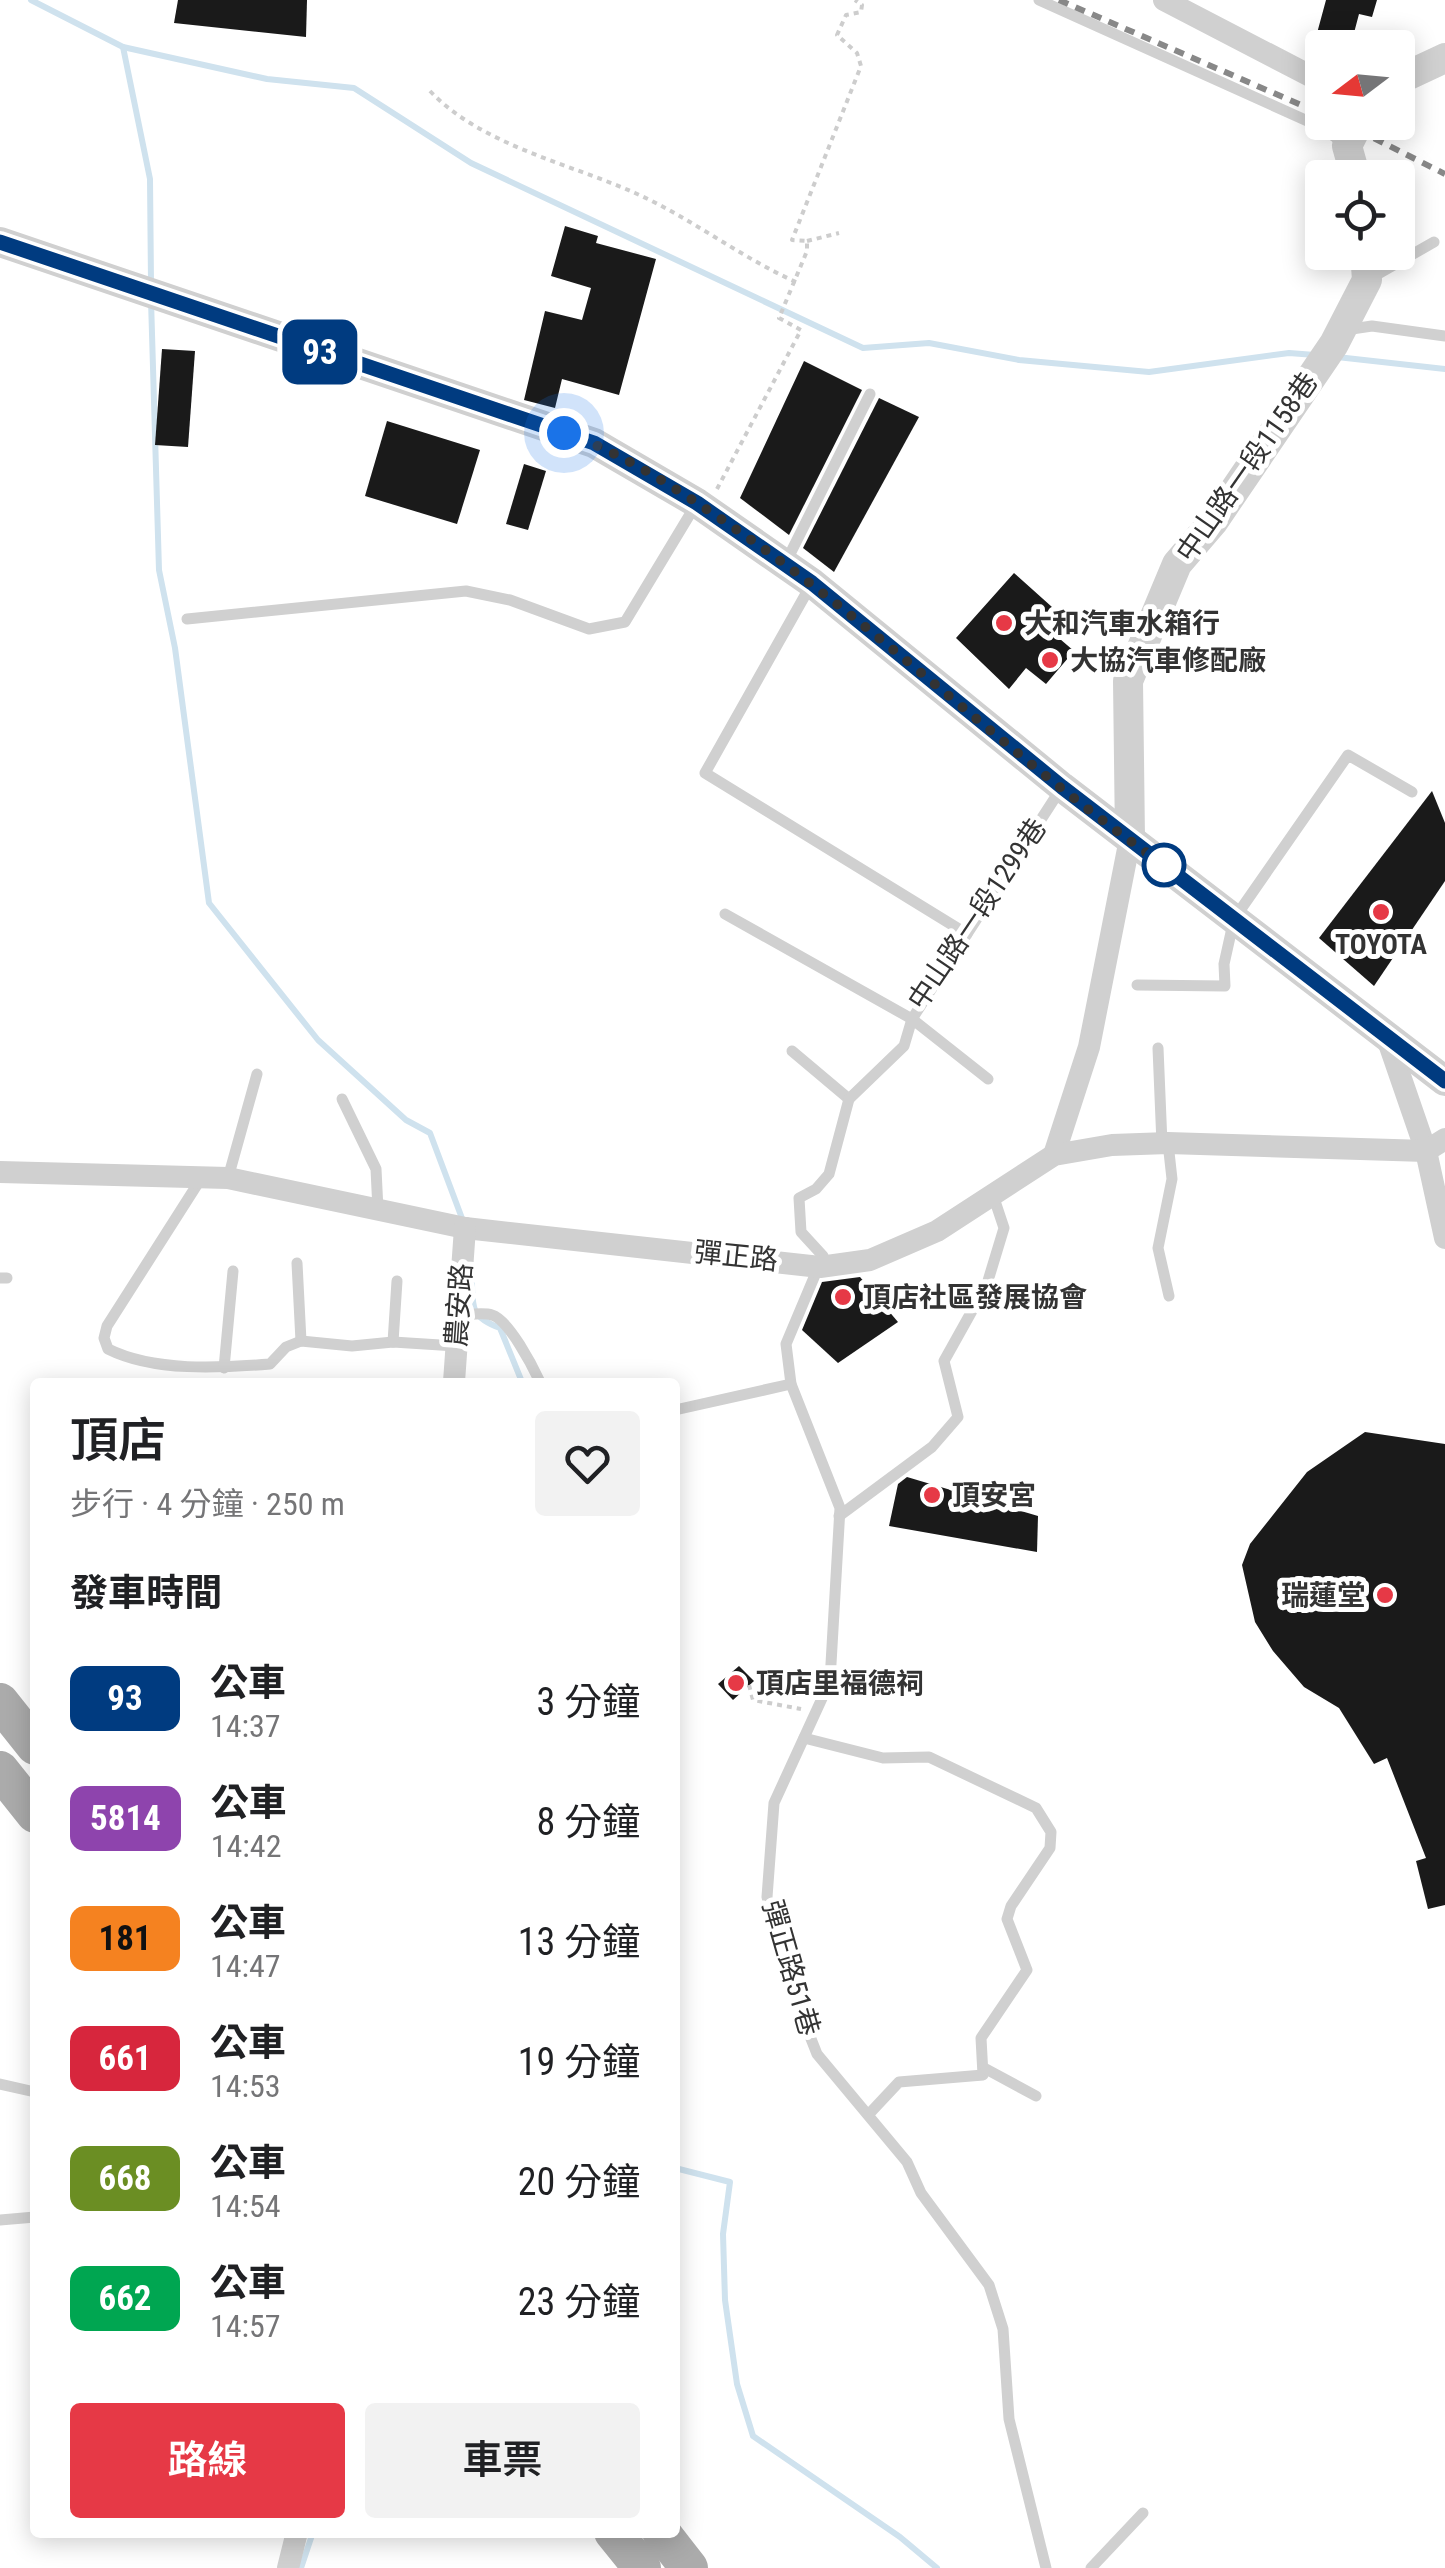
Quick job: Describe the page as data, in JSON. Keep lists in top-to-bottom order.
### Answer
{
  "streets": {
    "street": ["中山路一段1158巷", "彈正路", "農安路"],
    "lane": ["中山路一段1299巷", "彈正路51巷"]
  },
  "crossings": [
    ["彈正路", "農安路"],
    ["彈正路", "彈正路51巷"]
  ],
  "places": [
    "大和汽車水箱行",
    "大協汽車修配廠",
    "TOYOTA",
    "頂店社區發展協會",
    "頂安宮",
    "瑞蓮堂",
    "頂店里福德祠"
  ],
  "lines": ["bus line 93"],
  "north": "left",
  "page": {
    "on_map": "93",
    "heading": [
      ["頂店", "步行 · 4 分鐘 · 250 m"],
      "發車時間"
    ],
    "list": [
      {
        "mark": "93",
        "name": "公車",
        "note": "14:37",
        "value": "3 分鐘"
      },
      {
        "mark": "5814",
        "name": "公車",
        "note": "14:42",
        "value": "8 分鐘"
      },
      {
        "mark": "181",
        "name": "公車",
        "note": "14:47",
        "value": "13 分鐘"
      },
      {
        "mark": "661",
        "name": "公車",
        "note": "14:53",
        "value": "19 分鐘"
      },
      {
        "mark": "668",
        "name": "公車",
        "note": "14:54",
        "value": "20 分鐘"
      },
      {
        "mark": "662",
        "name": "公車",
        "note": "14:57",
        "value": "23 分鐘"
      }
    ],
    "buttons": ["路線", "車票"]
  }
}
